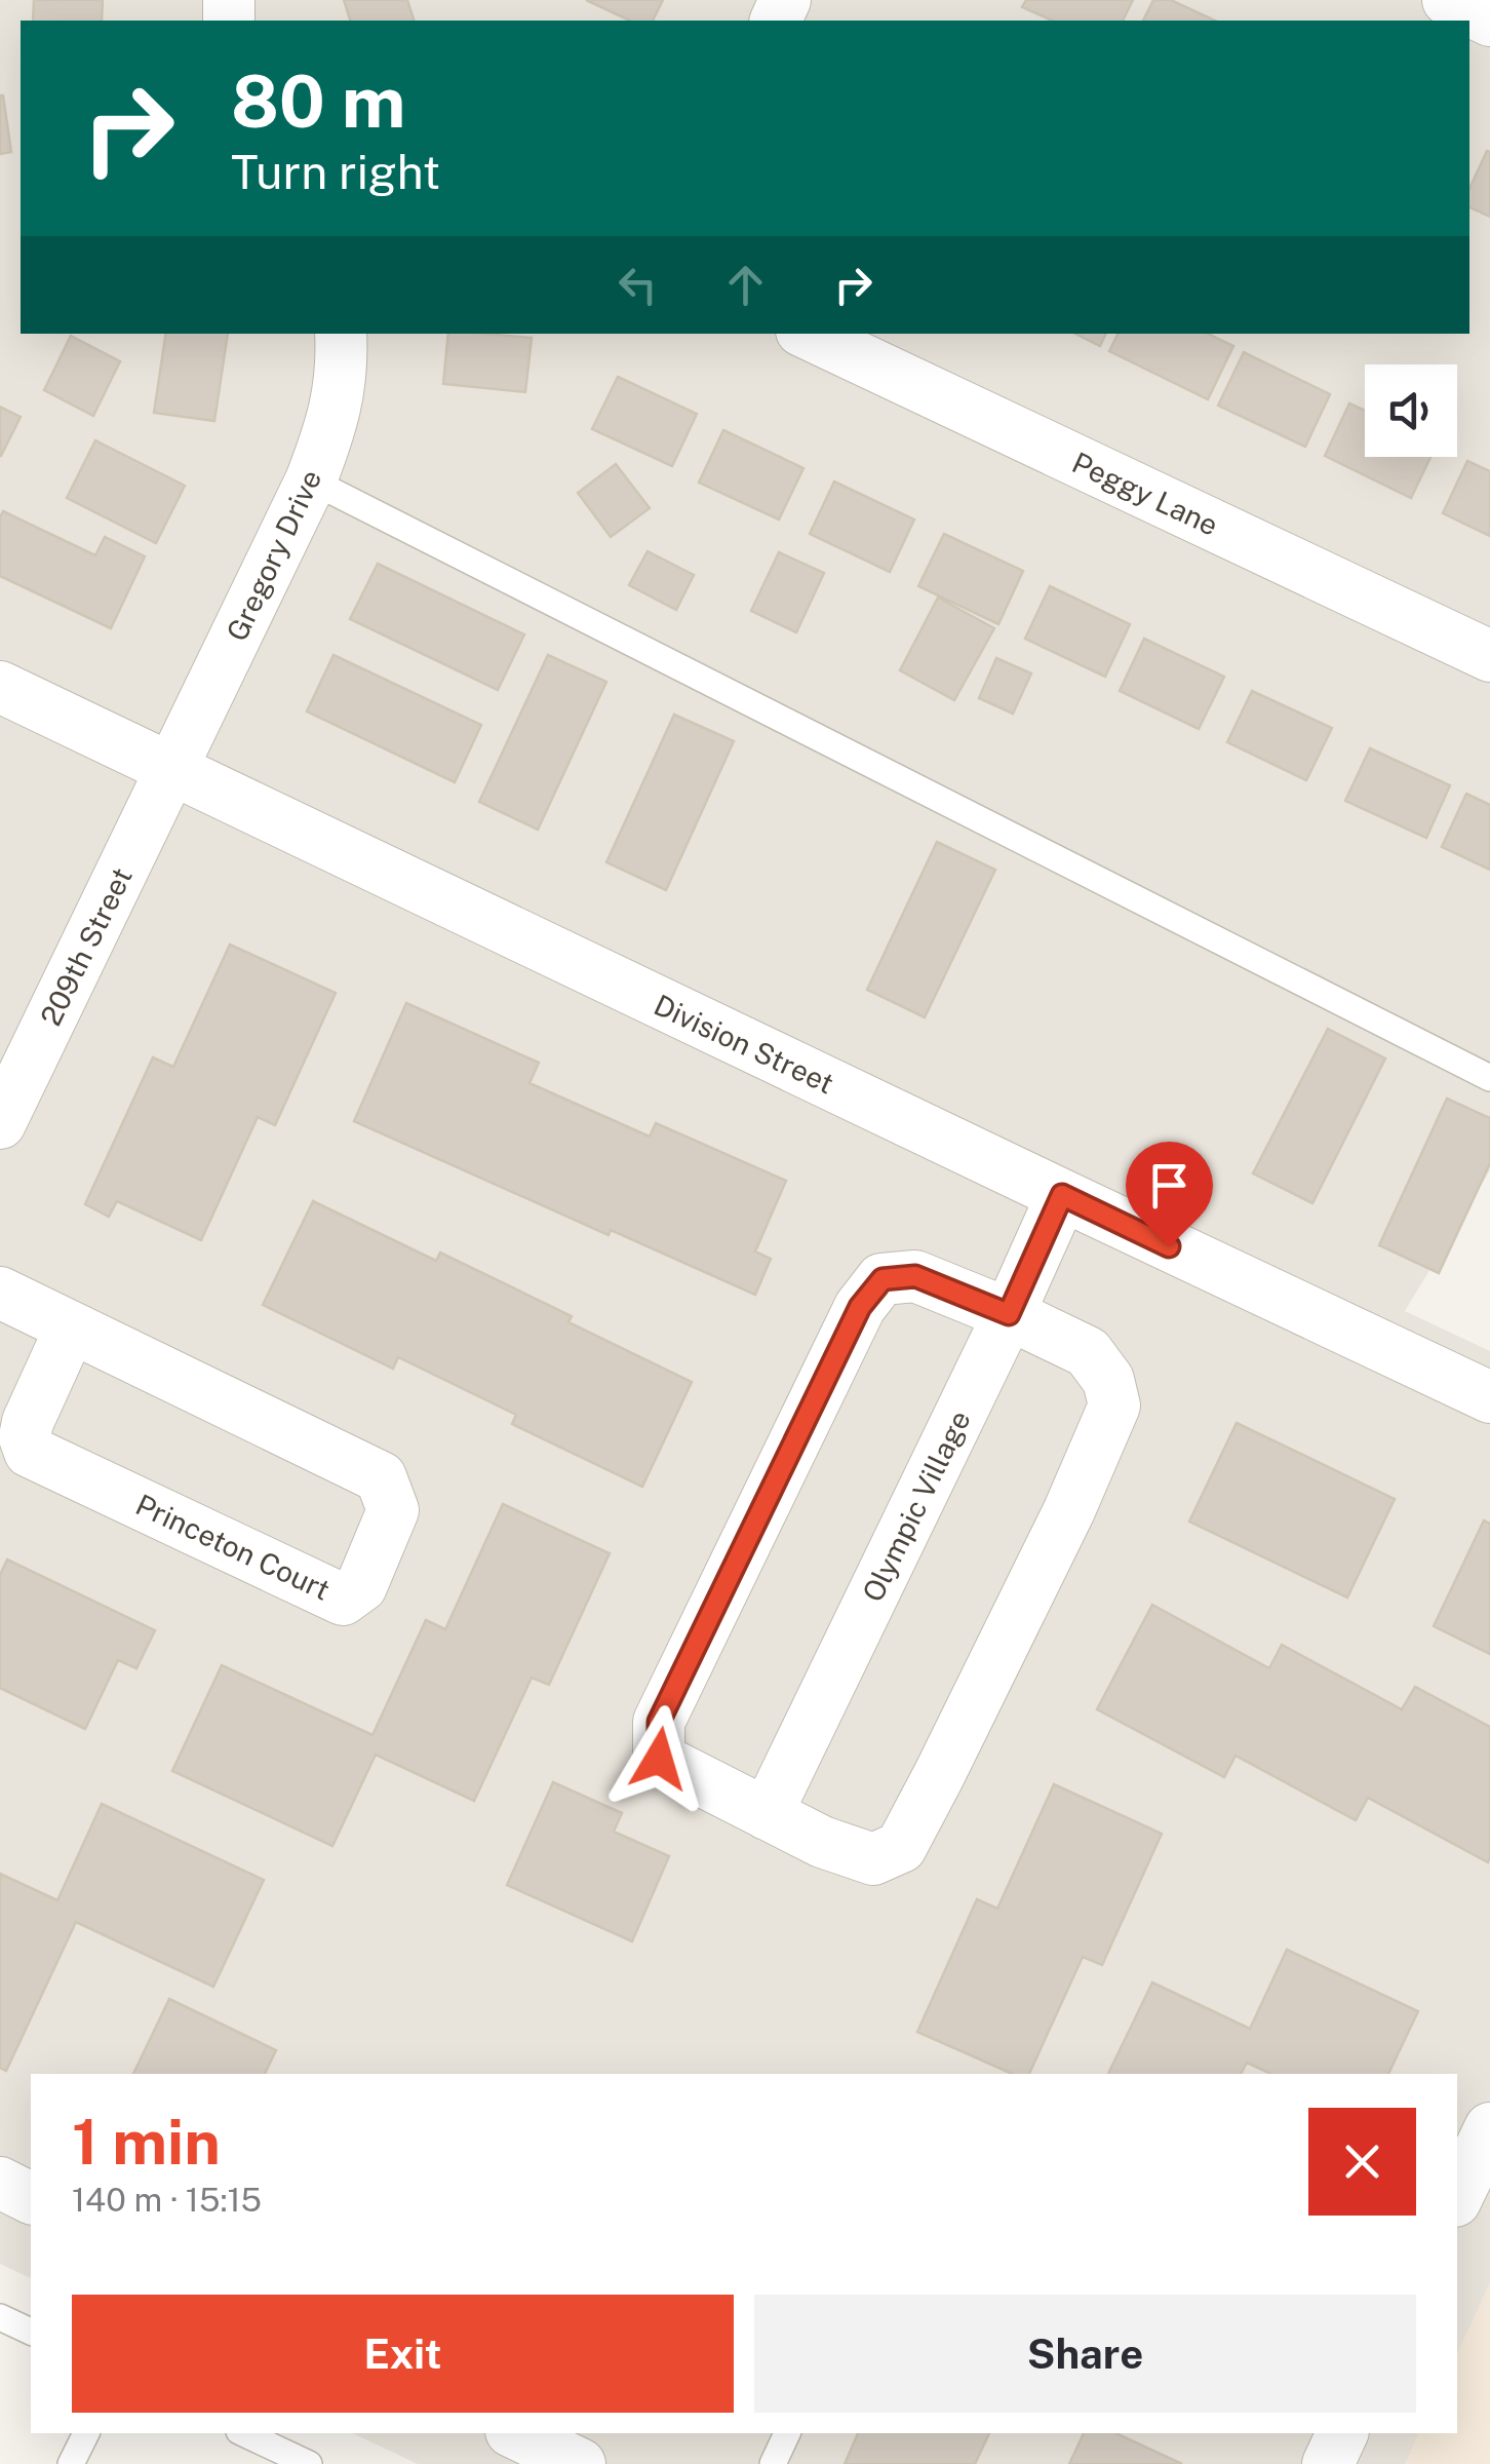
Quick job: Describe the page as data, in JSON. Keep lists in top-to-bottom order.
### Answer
{
  "streets": {
    "street": [
      "Peggy Lane",
      "Gregory Drive",
      "209th Street",
      "Division Street",
      "Olympic Village",
      "Princeton Court"
    ]
  },
  "crossings": [
    ["Gregory Drive", "209th Street"],
    ["Gregory Drive", "Division Street"],
    ["209th Street", "Division Street"],
    ["Division Street", "Olympic Village"]
  ],
  "page": {
    "turn": ["80 m", "Turn right"],
    "heading": ["1 min", "140 m · 15:15"],
    "buttons": ["Exit", "Share"]
  }
}
